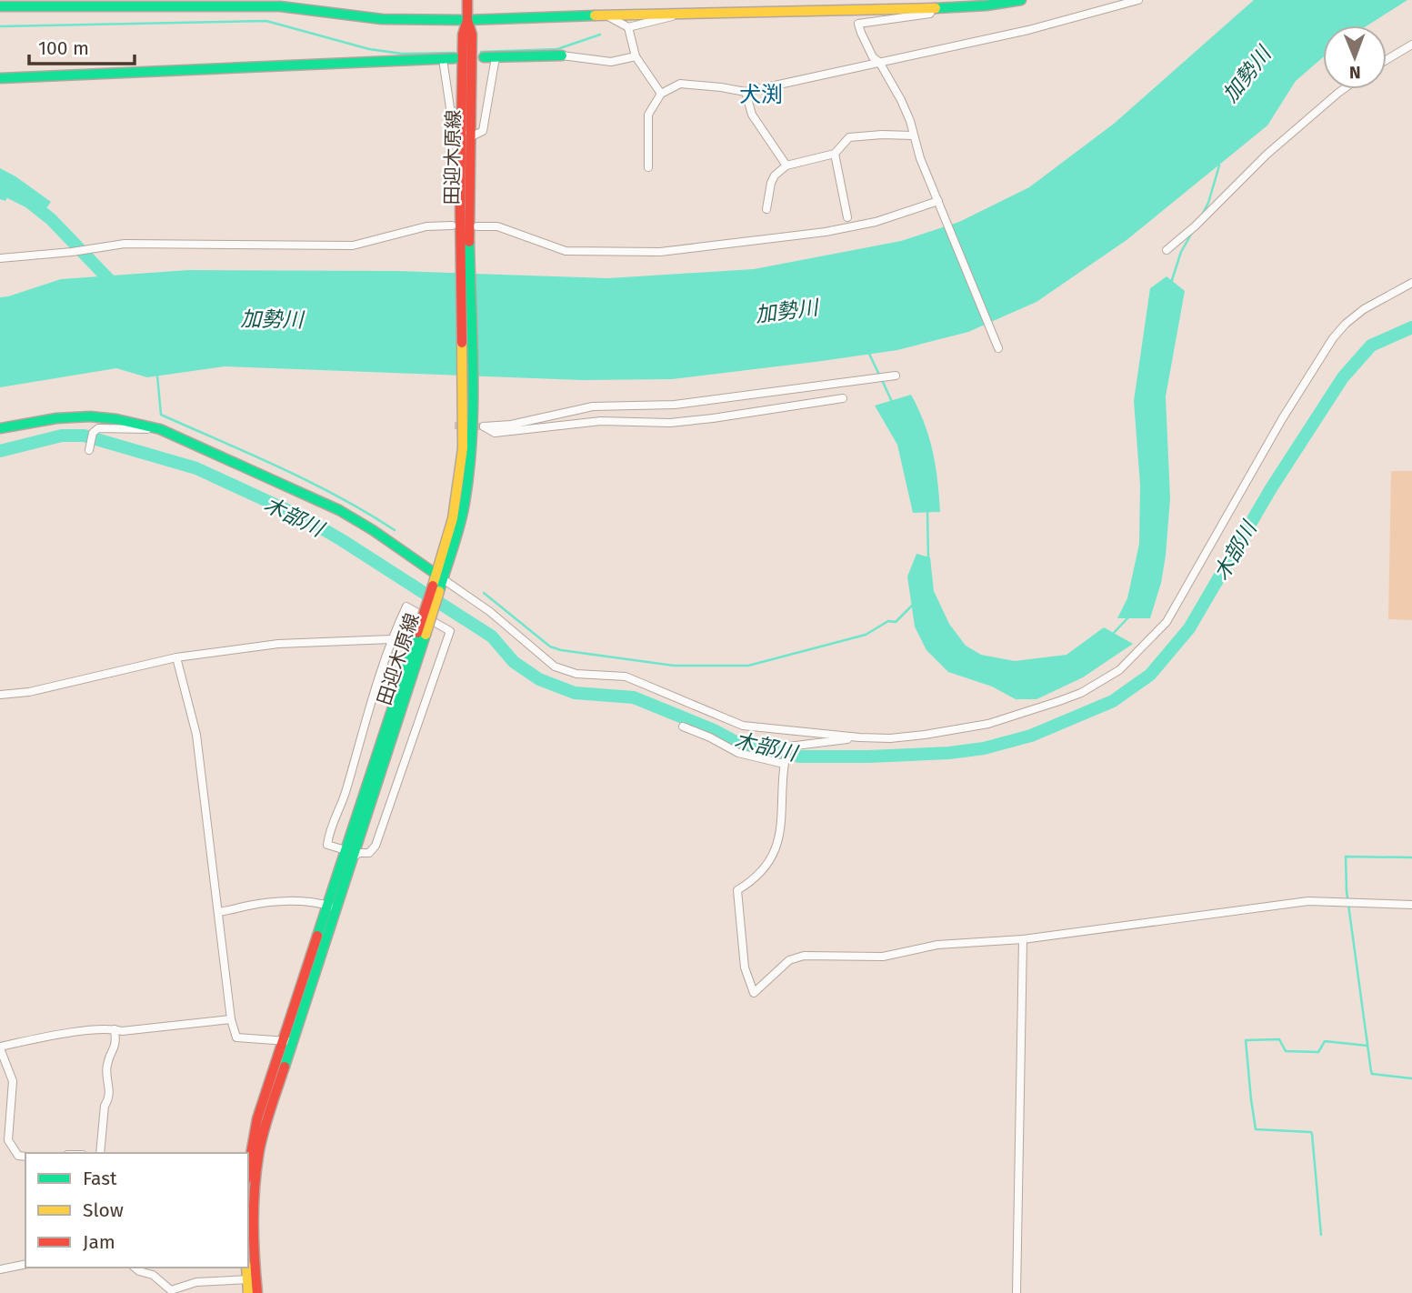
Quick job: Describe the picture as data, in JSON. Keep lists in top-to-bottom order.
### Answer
{
  "streets": {
    "main road": ["田迎木原線"]
  },
  "districts": ["犬渕"],
  "water": ["加勢川", "木部川"],
  "legend": ["Fast", "Slow", "Jam"],
  "scale_bar": "100 m",
  "north": "bottom"
}
